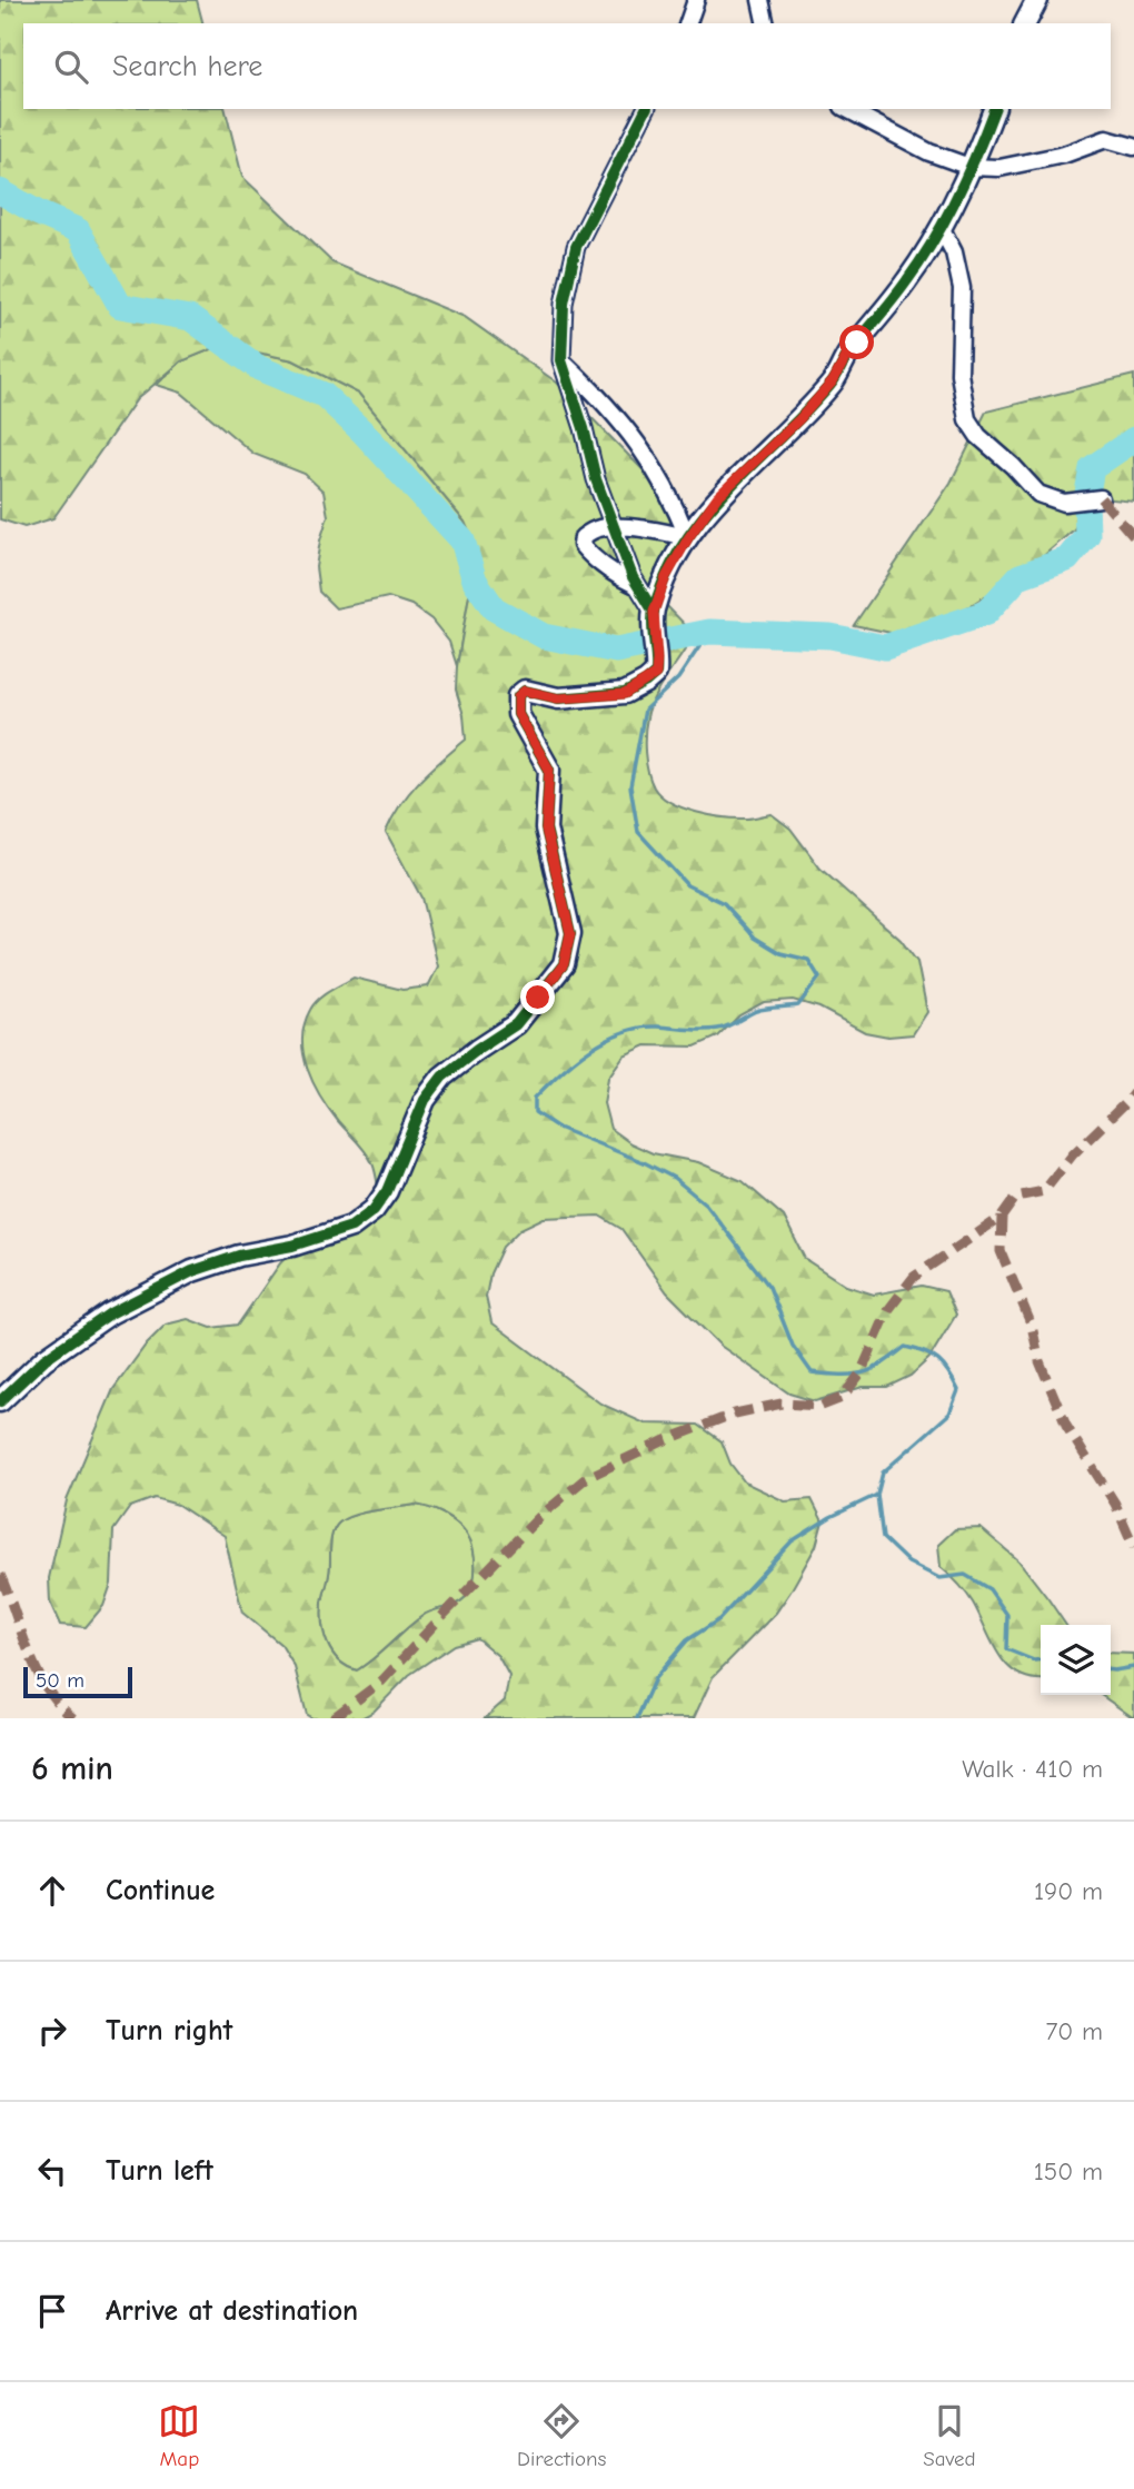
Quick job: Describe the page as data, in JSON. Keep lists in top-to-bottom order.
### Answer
{
  "scale_bar": "50 m",
  "page": {
    "search": "Search here",
    "scale": "50 m",
    "heading": ["6 min", "Walk · 410 m"],
    "list": [
      ["Continue", "190 m"],
      ["Turn right", "70 m"],
      ["Turn left", "150 m"],
      "Arrive at destination"
    ],
    "nav": ["Map", "Directions", "Saved"]
  }
}
